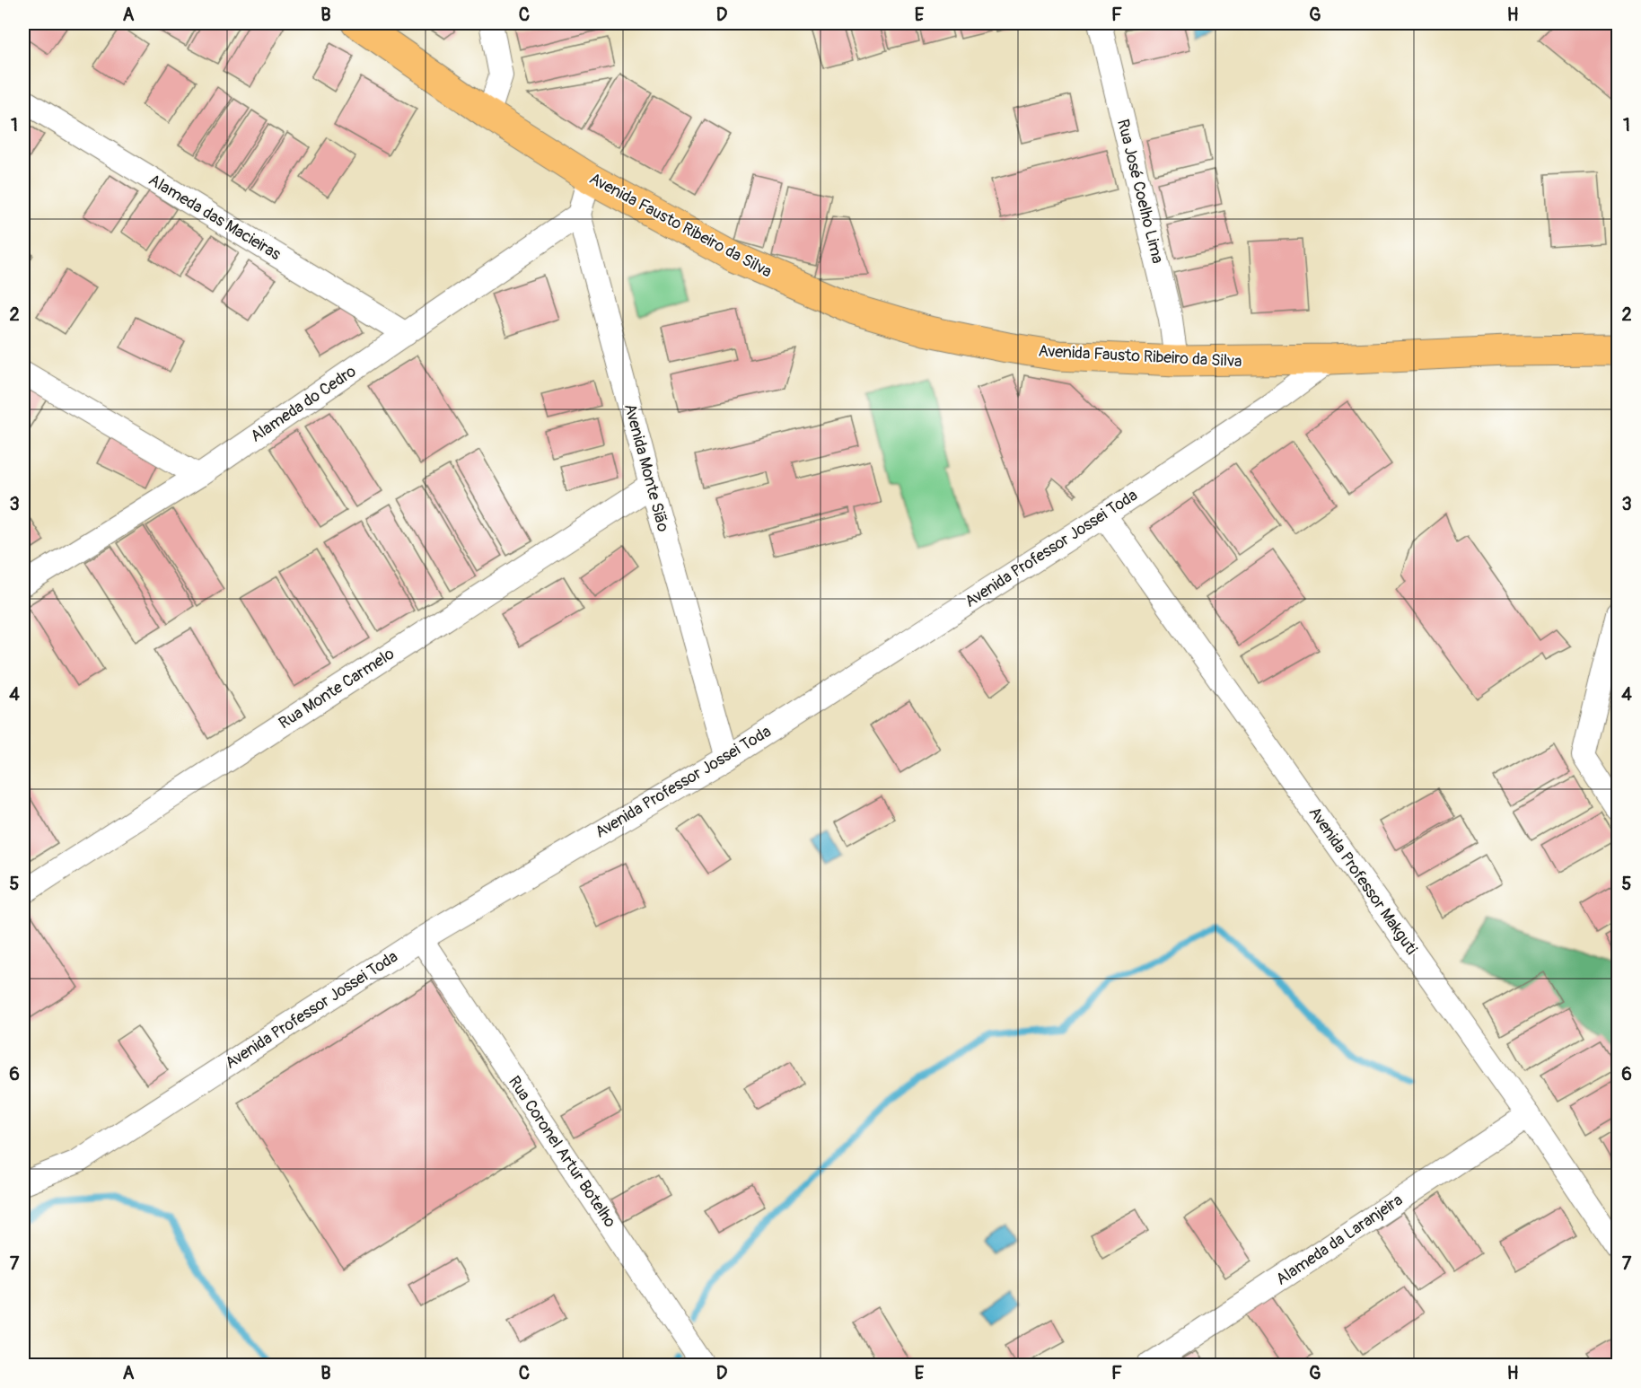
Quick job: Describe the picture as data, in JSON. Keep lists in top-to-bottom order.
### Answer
{
  "streets": {
    "main road": ["Avenida Fausto Ribeiro da Silva"],
    "street": [
      "Rua José Coelho Lima",
      "Alameda das Macieiras",
      "Alameda do Cedro",
      "Avenida Monte Sião",
      "Avenida Professor Jossei Toda",
      "Rua Monte Carmelo",
      "Avenida Professor Makguti",
      "Rua Coronel Artur Botelho",
      "Alameda da Laranjeira"
    ]
  },
  "crossings": [
    ["Rua José Coelho Lima", "Avenida Fausto Ribeiro da Silva"],
    ["Alameda das Macieiras", "Alameda do Cedro"],
    ["Avenida Fausto Ribeiro da Silva", "Avenida Monte Sião"],
    ["Avenida Fausto Ribeiro da Silva", "Avenida Professor Jossei Toda"],
    ["Alameda do Cedro", "Avenida Monte Sião"],
    ["Avenida Monte Sião", "Avenida Professor Jossei Toda"],
    ["Avenida Monte Sião", "Rua Monte Carmelo"],
    ["Avenida Professor Jossei Toda", "Avenida Professor Makguti"],
    ["Avenida Professor Jossei Toda", "Rua Coronel Artur Botelho"],
    ["Avenida Professor Makguti", "Alameda da Laranjeira"]
  ],
  "grid": {
    "columns": [
      "A",
      "B",
      "C",
      "D",
      "E",
      "F",
      "G",
      "H"
    ],
    "rows": [
      "1",
      "2",
      "3",
      "4",
      "5",
      "6",
      "7"
    ]
  }
}
